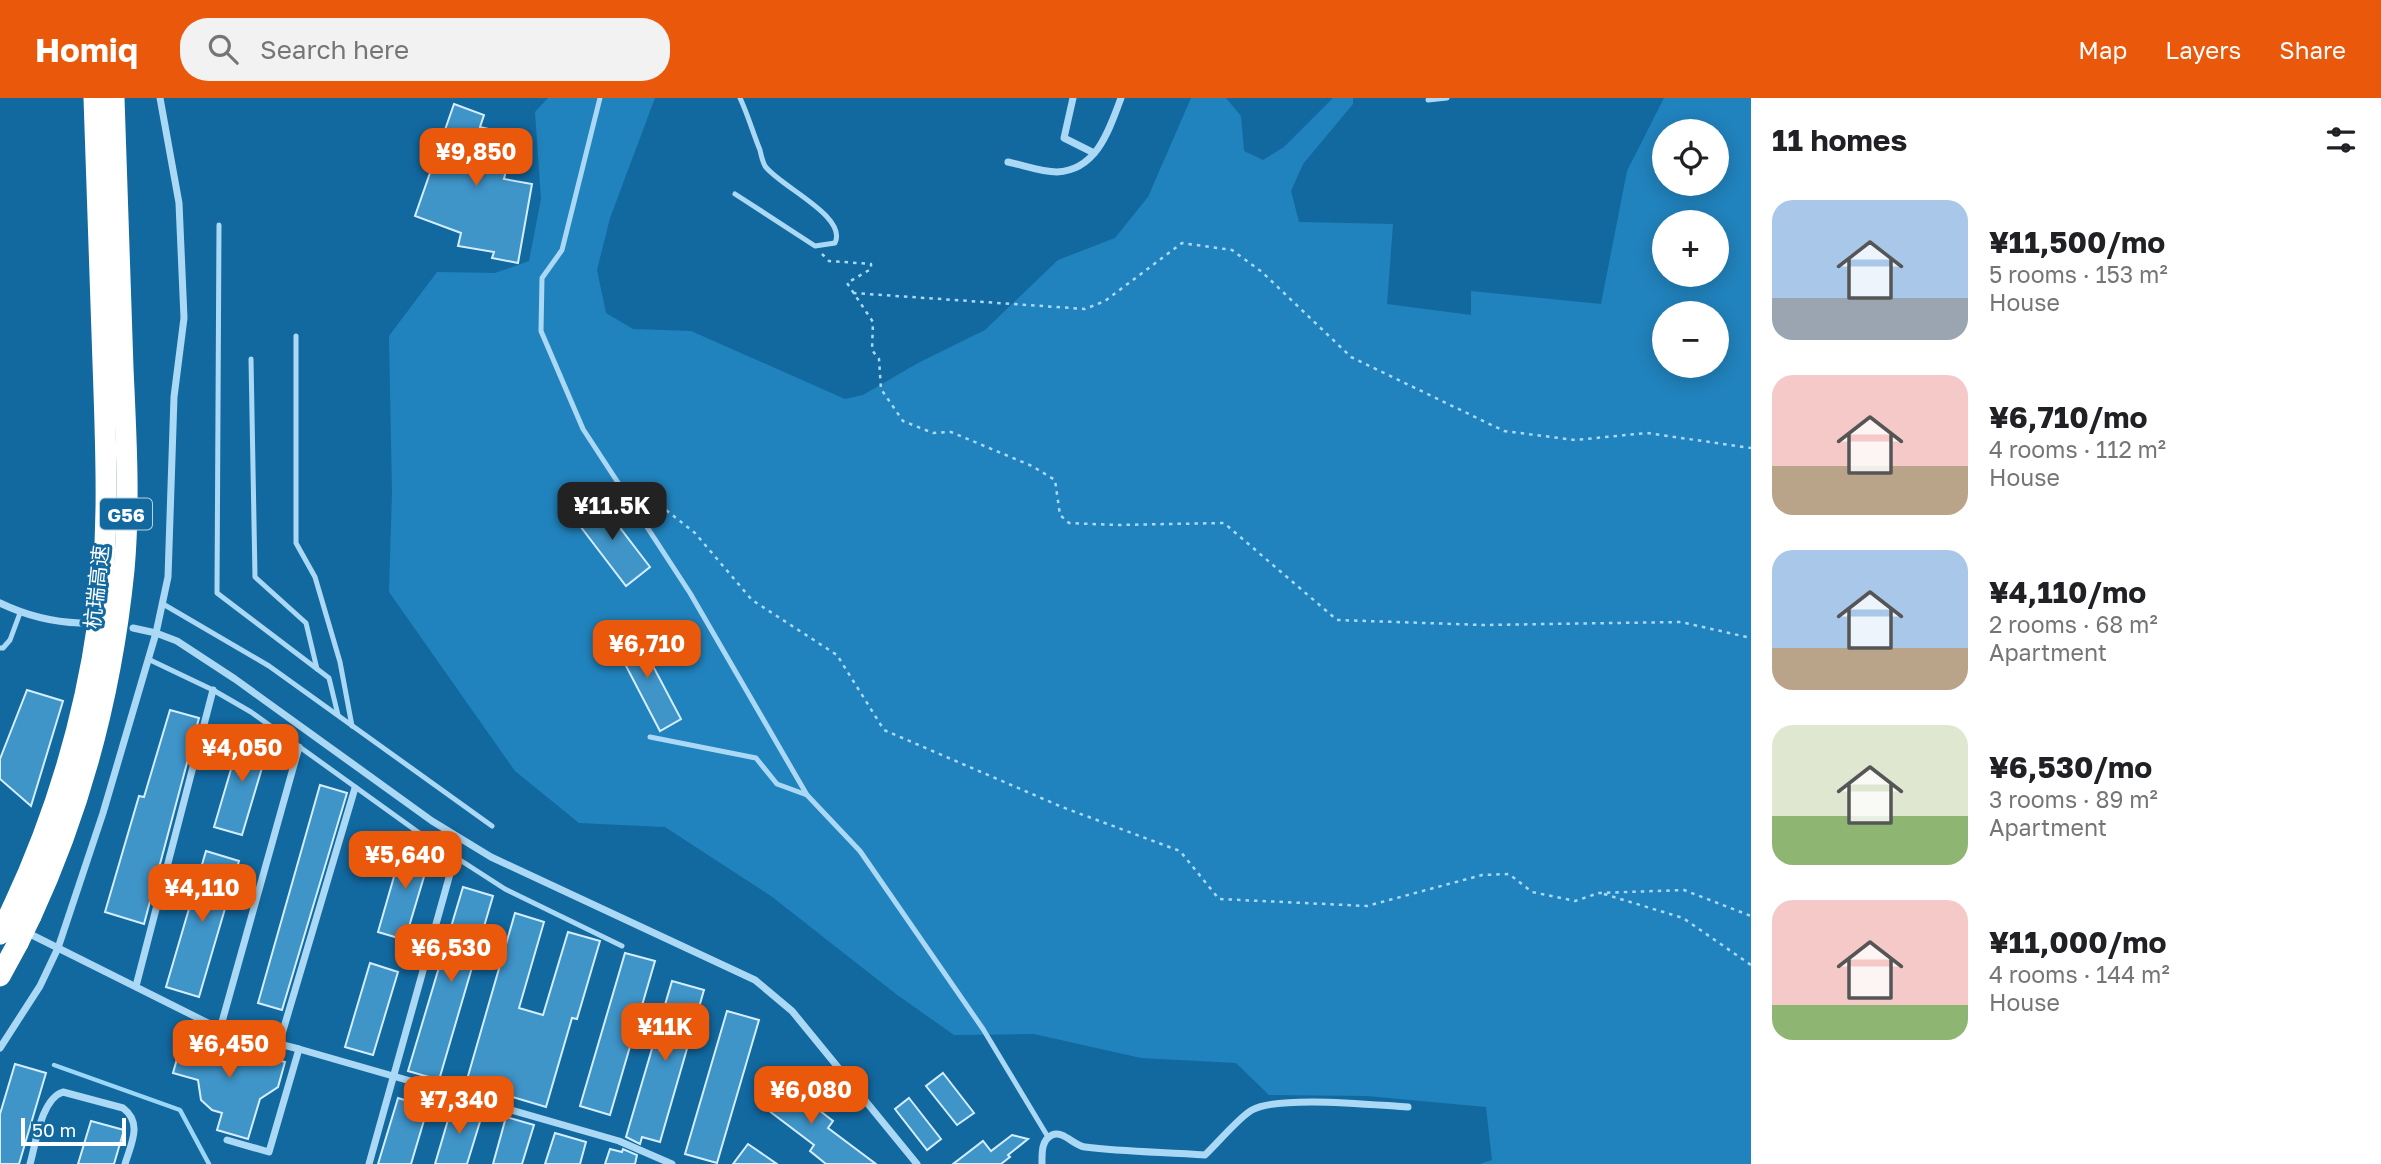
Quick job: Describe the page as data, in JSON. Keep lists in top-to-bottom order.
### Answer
{
  "streets": {
    "highway": ["G56", "杭瑞高速"]
  },
  "scale_bar": "50 m",
  "page": {
    "header": "Homiq",
    "search": "Search here",
    "nav": ["Map", "Layers", "Share"],
    "heading": "11 homes",
    "map_buttons": ["+", "−"],
    "price": [
      "¥9,850",
      "¥11.5K",
      "¥6,710",
      "¥4,050",
      "¥5,640",
      "¥4,110",
      "¥6,530",
      "¥11K",
      "¥6,450",
      "¥6,080",
      "¥7,340"
    ],
    "list": [
      {
        "name": "¥11,500/mo",
        "note": "5 rooms · 153 m² · House"
      },
      {
        "name": "¥6,710/mo",
        "note": "4 rooms · 112 m² · House"
      },
      {
        "name": "¥4,110/mo",
        "note": "2 rooms · 68 m² · Apartment"
      },
      {
        "name": "¥6,530/mo",
        "note": "3 rooms · 89 m² · Apartment"
      },
      {
        "name": "¥11,000/mo",
        "note": "4 rooms · 144 m² · House"
      }
    ],
    "scale": "50 m"
  }
}
